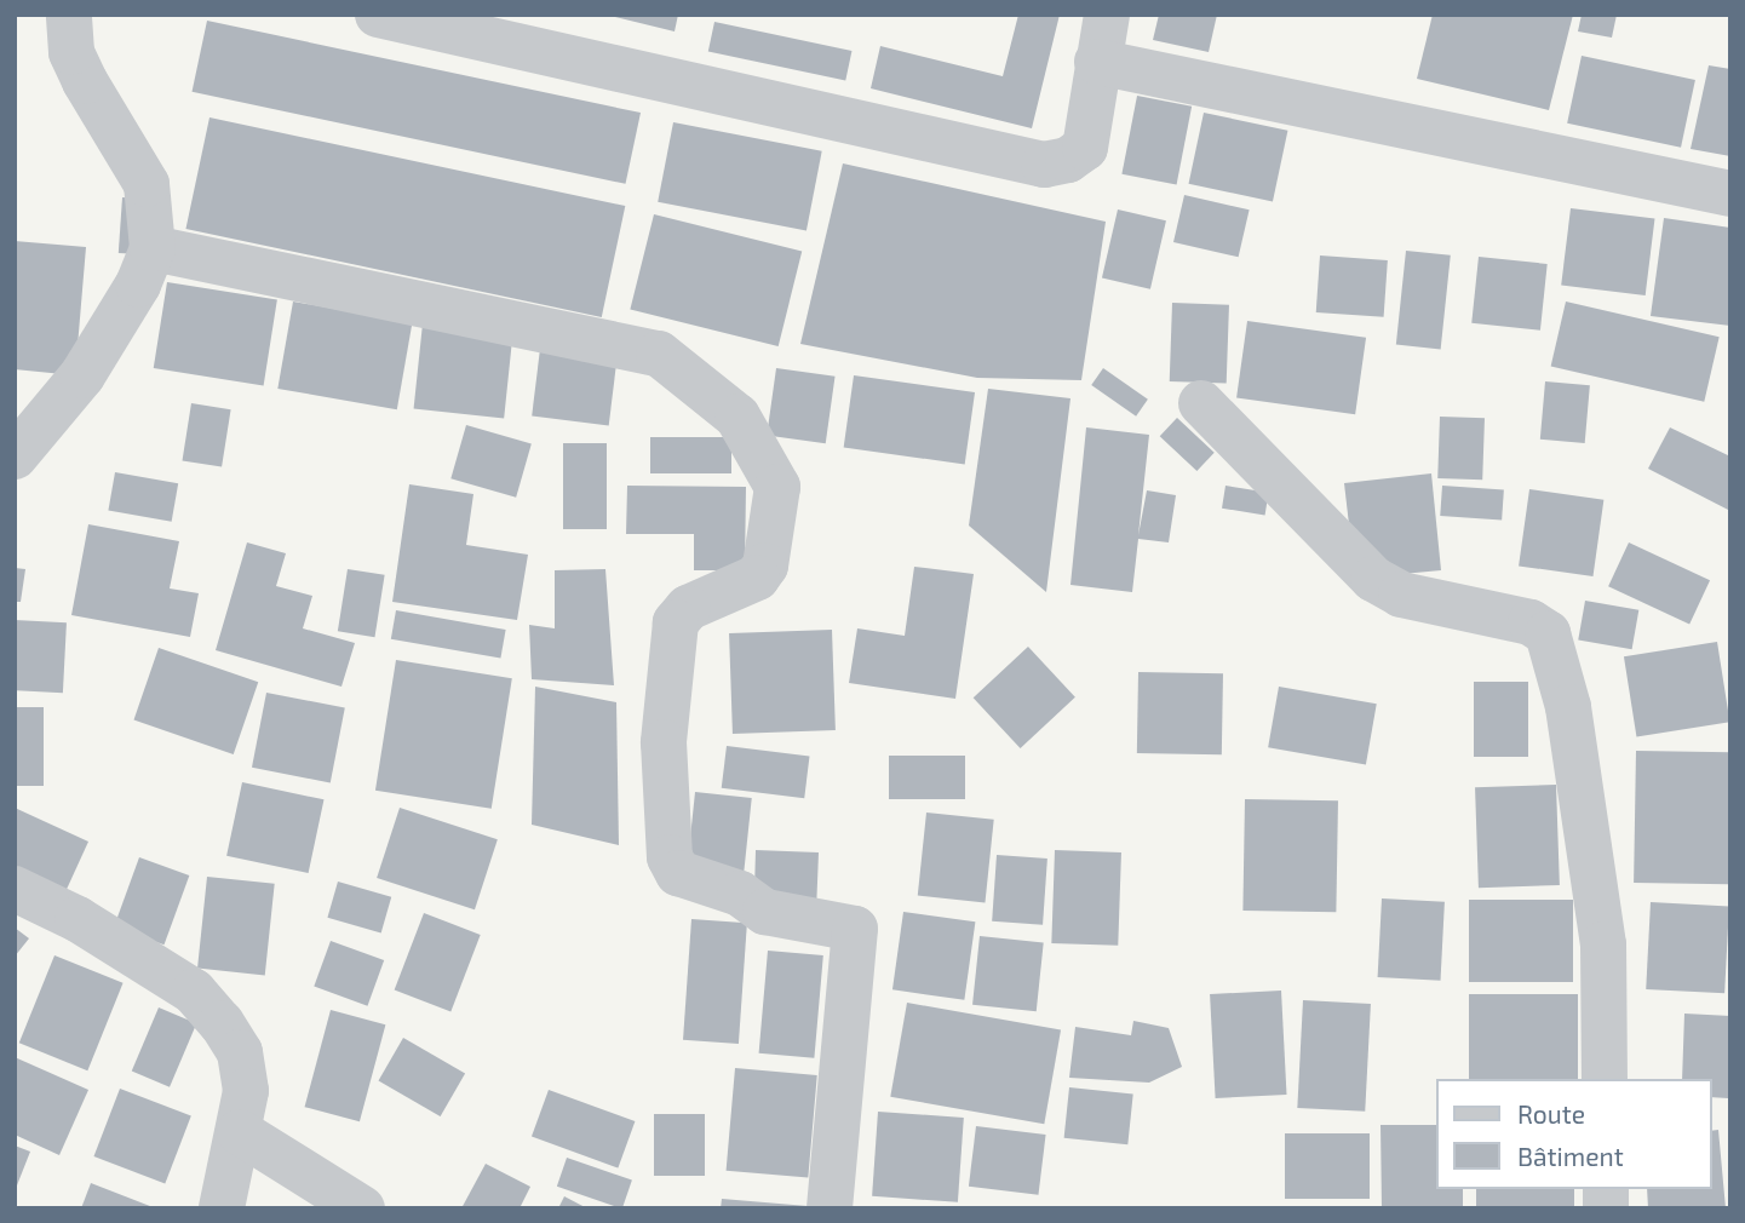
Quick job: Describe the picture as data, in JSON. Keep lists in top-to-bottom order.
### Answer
{
  "legend": ["Route", "Bâtiment"]
}
